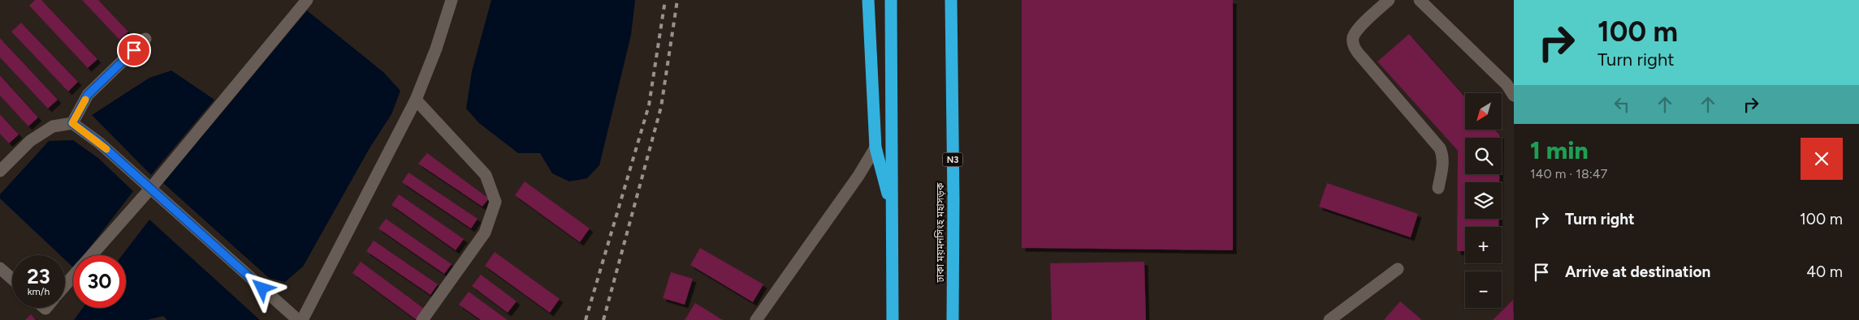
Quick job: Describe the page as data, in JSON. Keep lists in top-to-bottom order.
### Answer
{
  "streets": {
    "highway": ["N3", "ঢাকা ময়মনসিংহ মহাসড়ক"]
  },
  "north": "bottom left",
  "page": {
    "turn": ["100 m", "Turn right"],
    "map_buttons": ["+", "−"],
    "heading": ["1 min", "140 m · 18:47"],
    "list": [
      {
        "name": "Turn right",
        "value": "100 m"
      },
      {
        "name": "Arrive at destination",
        "value": "40 m"
      }
    ],
    "speed": "23 km/h",
    "limit": "30"
  }
}
